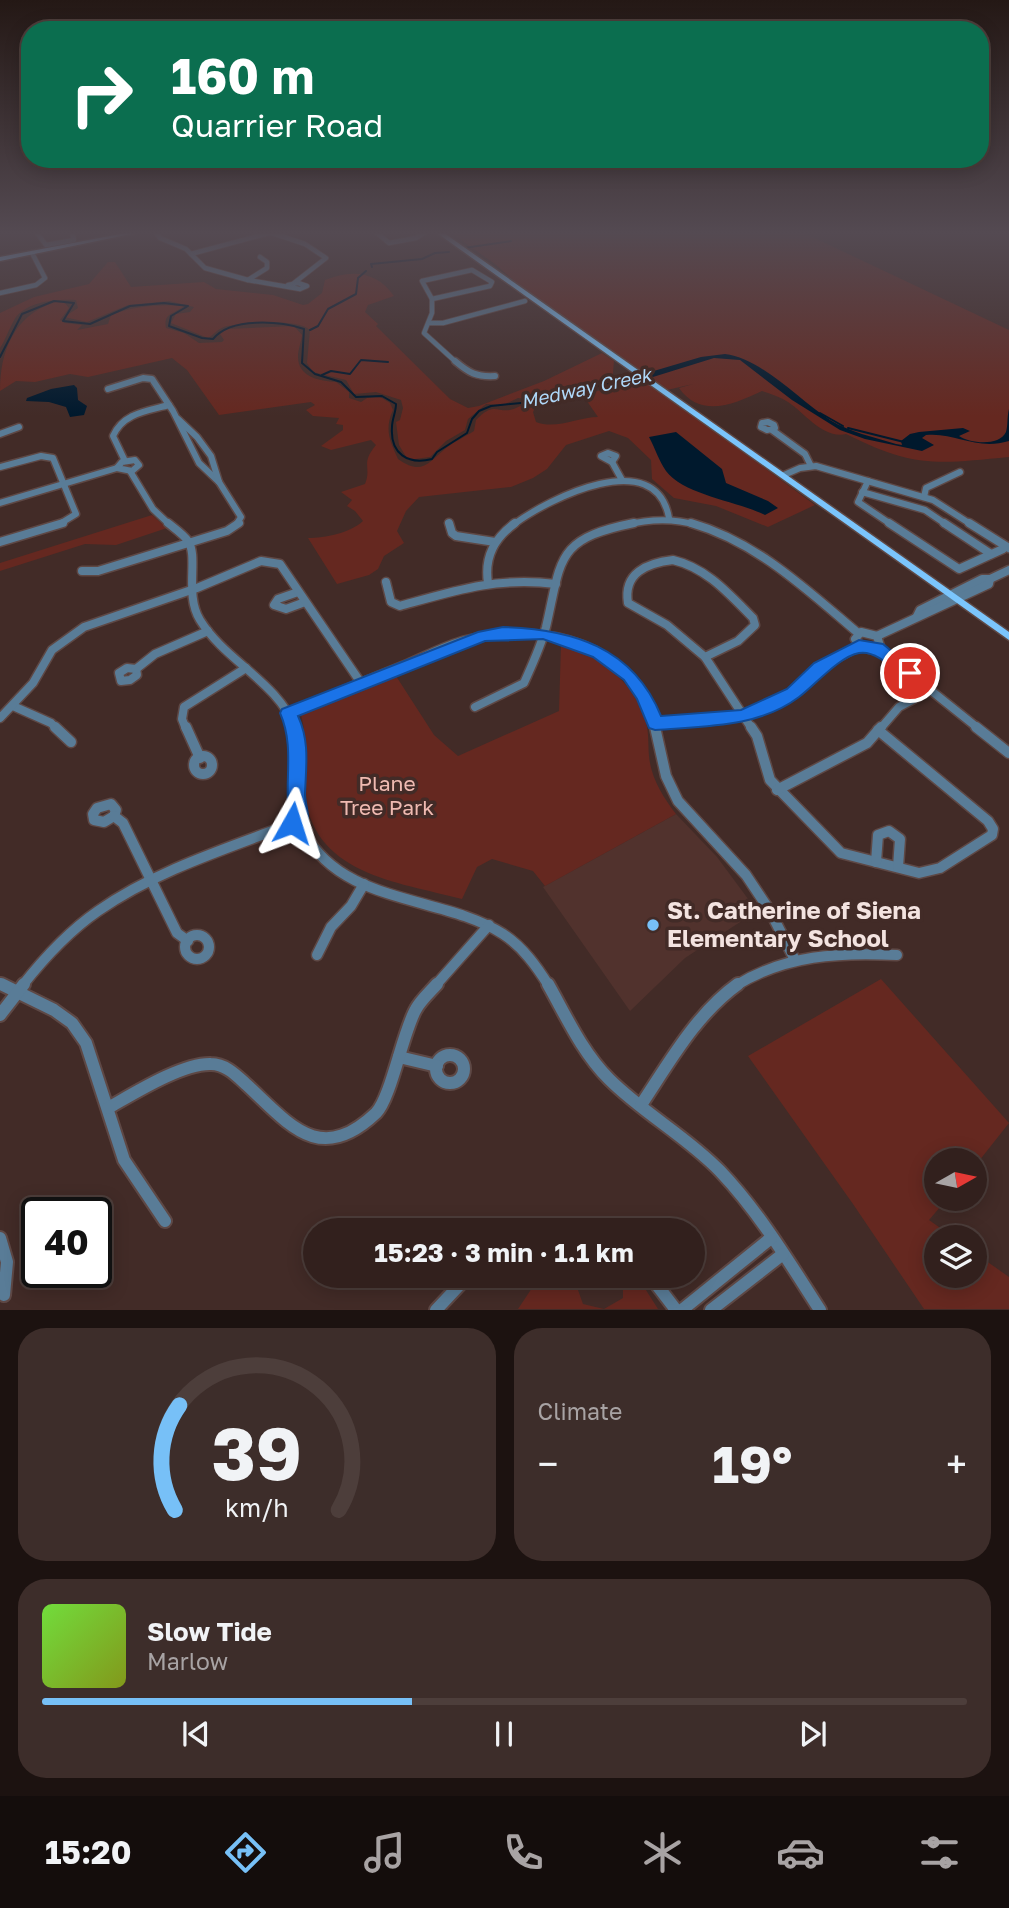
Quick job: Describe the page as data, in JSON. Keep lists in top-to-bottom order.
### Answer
{
  "water": ["Medway Creek"],
  "parks": ["Plane Tree Park"],
  "places": ["St. Catherine of Siena Elementary School"],
  "north": "right",
  "page": {
    "turn": ["160 m", "Quarrier Road"],
    "limit": "40",
    "trip": "15:23 · 3 min · 1.1 km",
    "tile": "Climate",
    "heat": ["−", "19°", "+"],
    "song": ["Slow Tide", "Marlow"],
    "tabs": "15:20",
    "gauge": ["39", "km/h"]
  }
}
